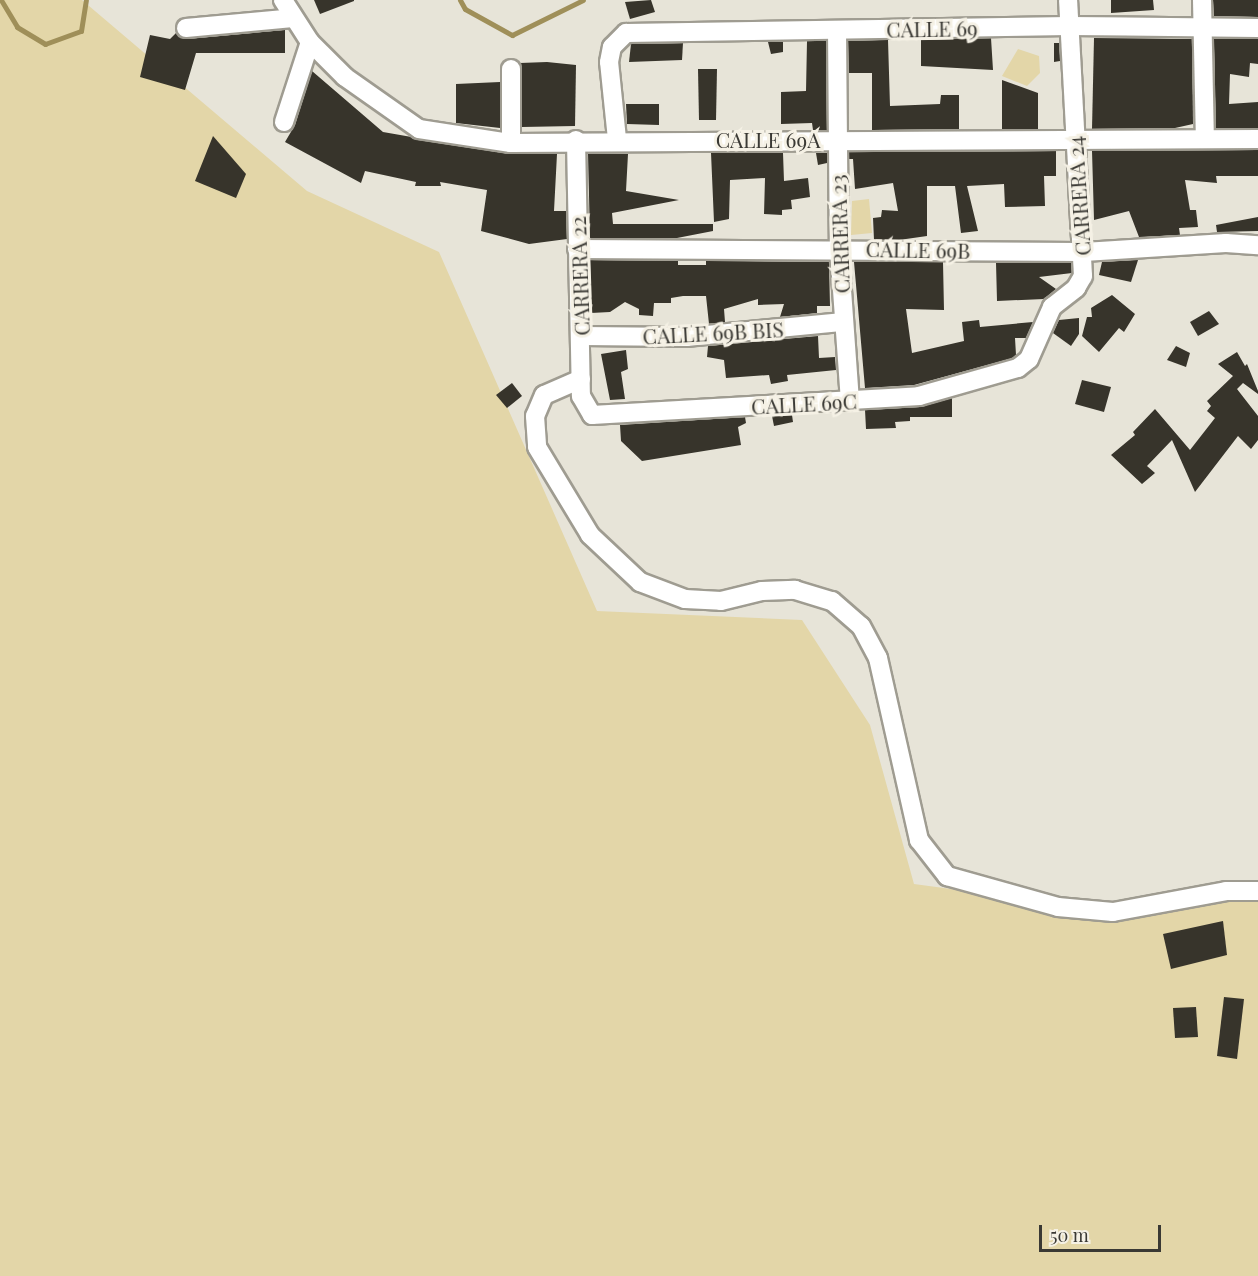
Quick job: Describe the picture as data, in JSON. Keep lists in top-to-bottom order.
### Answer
{
  "streets": {
    "street": [
      "CALLE 69",
      "CALLE 69A",
      "CARRERA 24",
      "CARRERA 23",
      "CALLE 69B",
      "CARRERA 22",
      "CALLE 69B BIS",
      "CALLE 69C"
    ]
  },
  "crossings": [
    ["CALLE 69", "CALLE 69A"],
    ["CALLE 69", "CARRERA 24"],
    ["CALLE 69", "CARRERA 23"],
    ["CALLE 69A", "CARRERA 24"],
    ["CALLE 69A", "CARRERA 23"],
    ["CALLE 69A", "CARRERA 22"],
    ["CARRERA 24", "CALLE 69B"],
    ["CARRERA 24", "CALLE 69C"],
    ["CARRERA 23", "CALLE 69B"],
    ["CARRERA 23", "CALLE 69B BIS"],
    ["CARRERA 23", "CALLE 69C"],
    ["CALLE 69B", "CARRERA 22"],
    ["CARRERA 22", "CALLE 69B BIS"],
    ["CARRERA 22", "CALLE 69C"]
  ],
  "scale_bar": "50 m"
}
